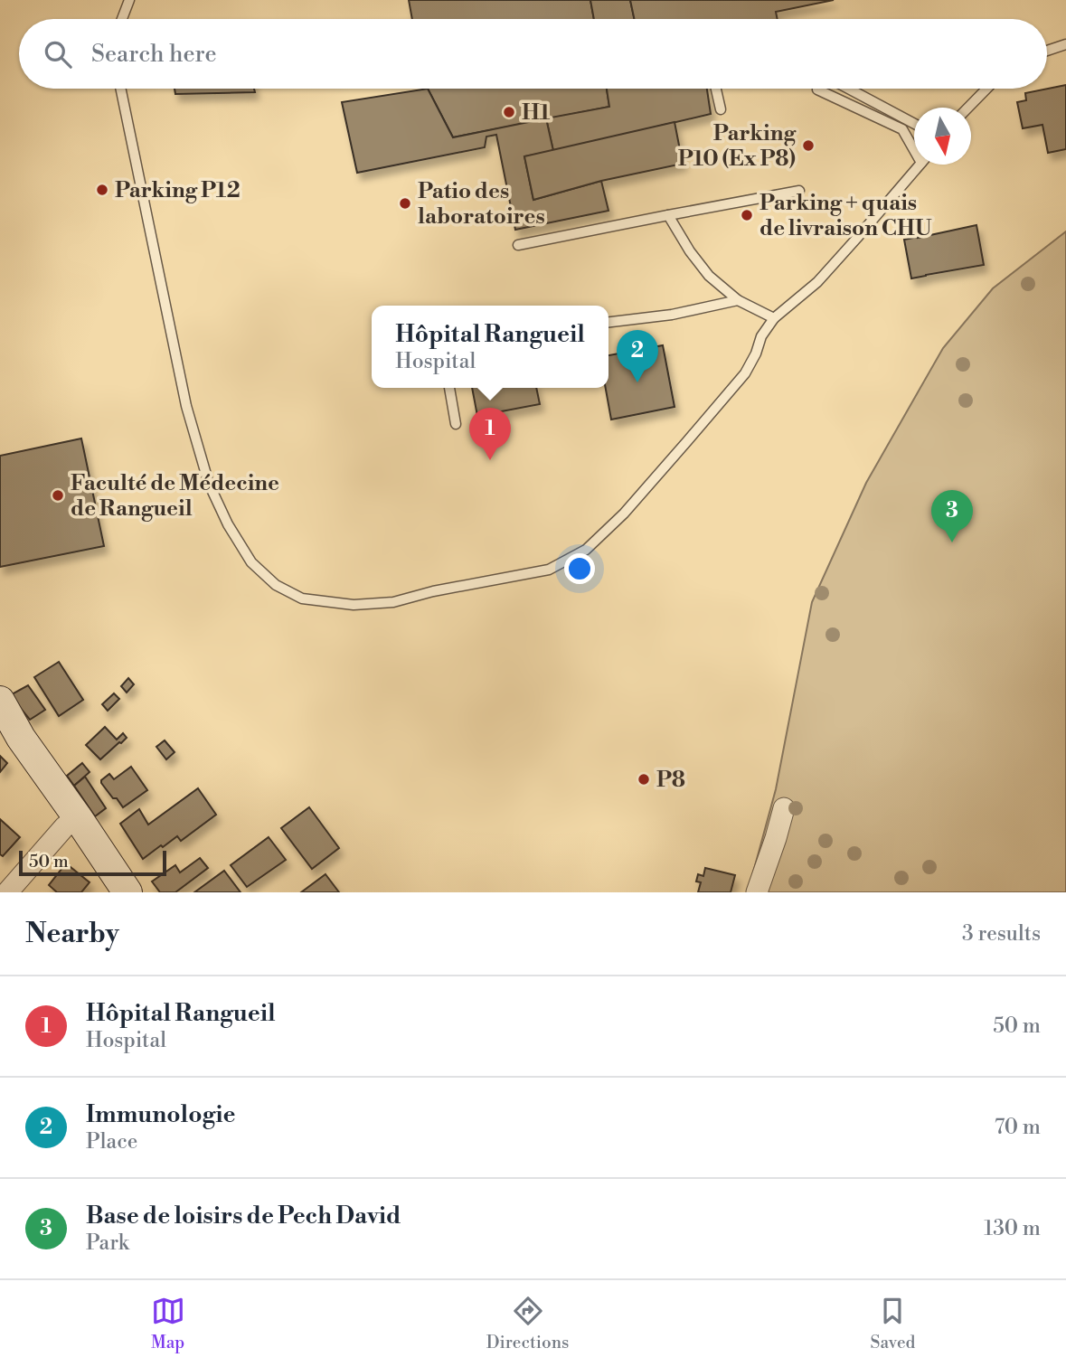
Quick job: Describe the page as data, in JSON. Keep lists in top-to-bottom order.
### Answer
{
  "places": [
    "H1",
    "Parking P10 (Ex P8)",
    "Parking P12",
    "Patio des laboratoires",
    "Parking + quais de livraison CHU",
    "Faculté de Médecine de Rangueil",
    "P8"
  ],
  "scale_bar": "50 m",
  "north": "bottom",
  "page": {
    "search": "Search here",
    "popup": ["Hôpital Rangueil", "Hospital"],
    "pins": ["2", "1", "3"],
    "scale": "50 m",
    "heading": ["Nearby", "3 results"],
    "list": [
      {
        "mark": "1",
        "name": "Hôpital Rangueil",
        "note": "Hospital",
        "value": "50 m"
      },
      {
        "mark": "2",
        "name": "Immunologie",
        "note": "Place",
        "value": "70 m"
      },
      {
        "mark": "3",
        "name": "Base de loisirs de Pech David",
        "note": "Park",
        "value": "130 m"
      }
    ],
    "nav": ["Map", "Directions", "Saved"]
  }
}
